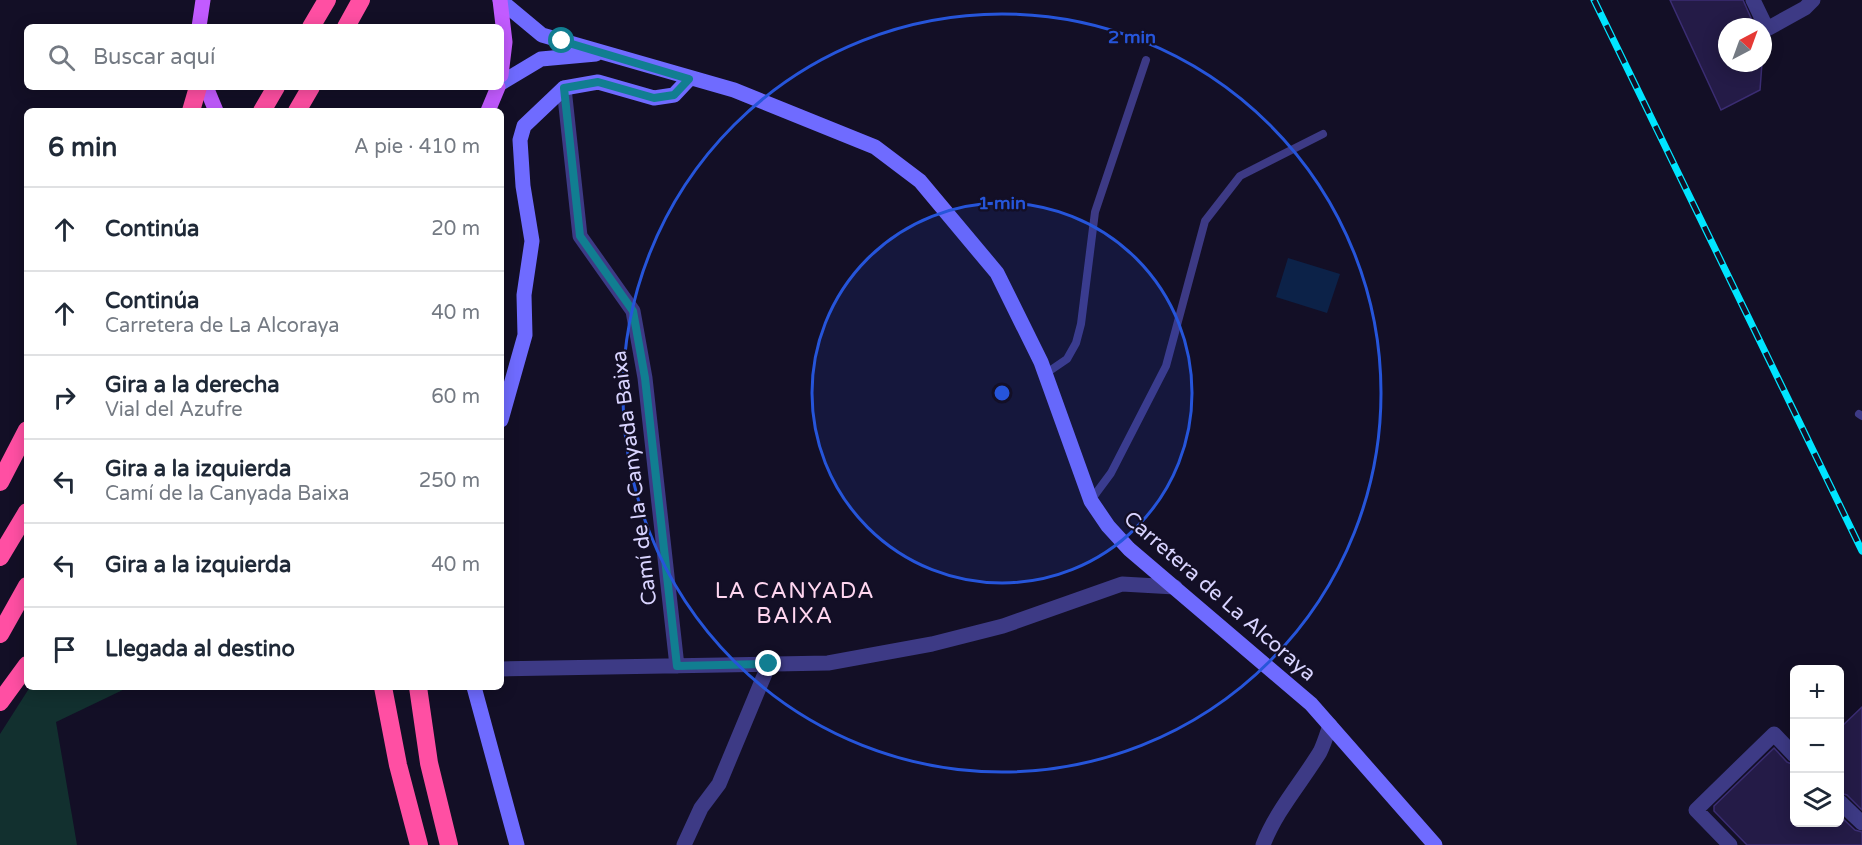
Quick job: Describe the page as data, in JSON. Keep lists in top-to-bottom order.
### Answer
{
  "streets": {
    "street": ["Camí de la Canyada Baixa", "Carretera de La Alcoraya"]
  },
  "districts": ["LA CANYADA BAIXA"],
  "north": "top right",
  "page": {
    "search": "Buscar aquí",
    "heading": ["6 min", "A pie · 410 m"],
    "list": [
      ["Continúa", "20 m"],
      ["Continúa", "Carretera de La Alcoraya", "40 m"],
      ["Gira a la derecha", "Vial del Azufre", "60 m"],
      ["Gira a la izquierda", "Camí de la Canyada Baixa", "250 m"],
      ["Gira a la izquierda", "40 m"],
      "Llegada al destino"
    ],
    "map_buttons": ["+", "−"]
  },
  "rings": ["2 min", "1 min"]
}
